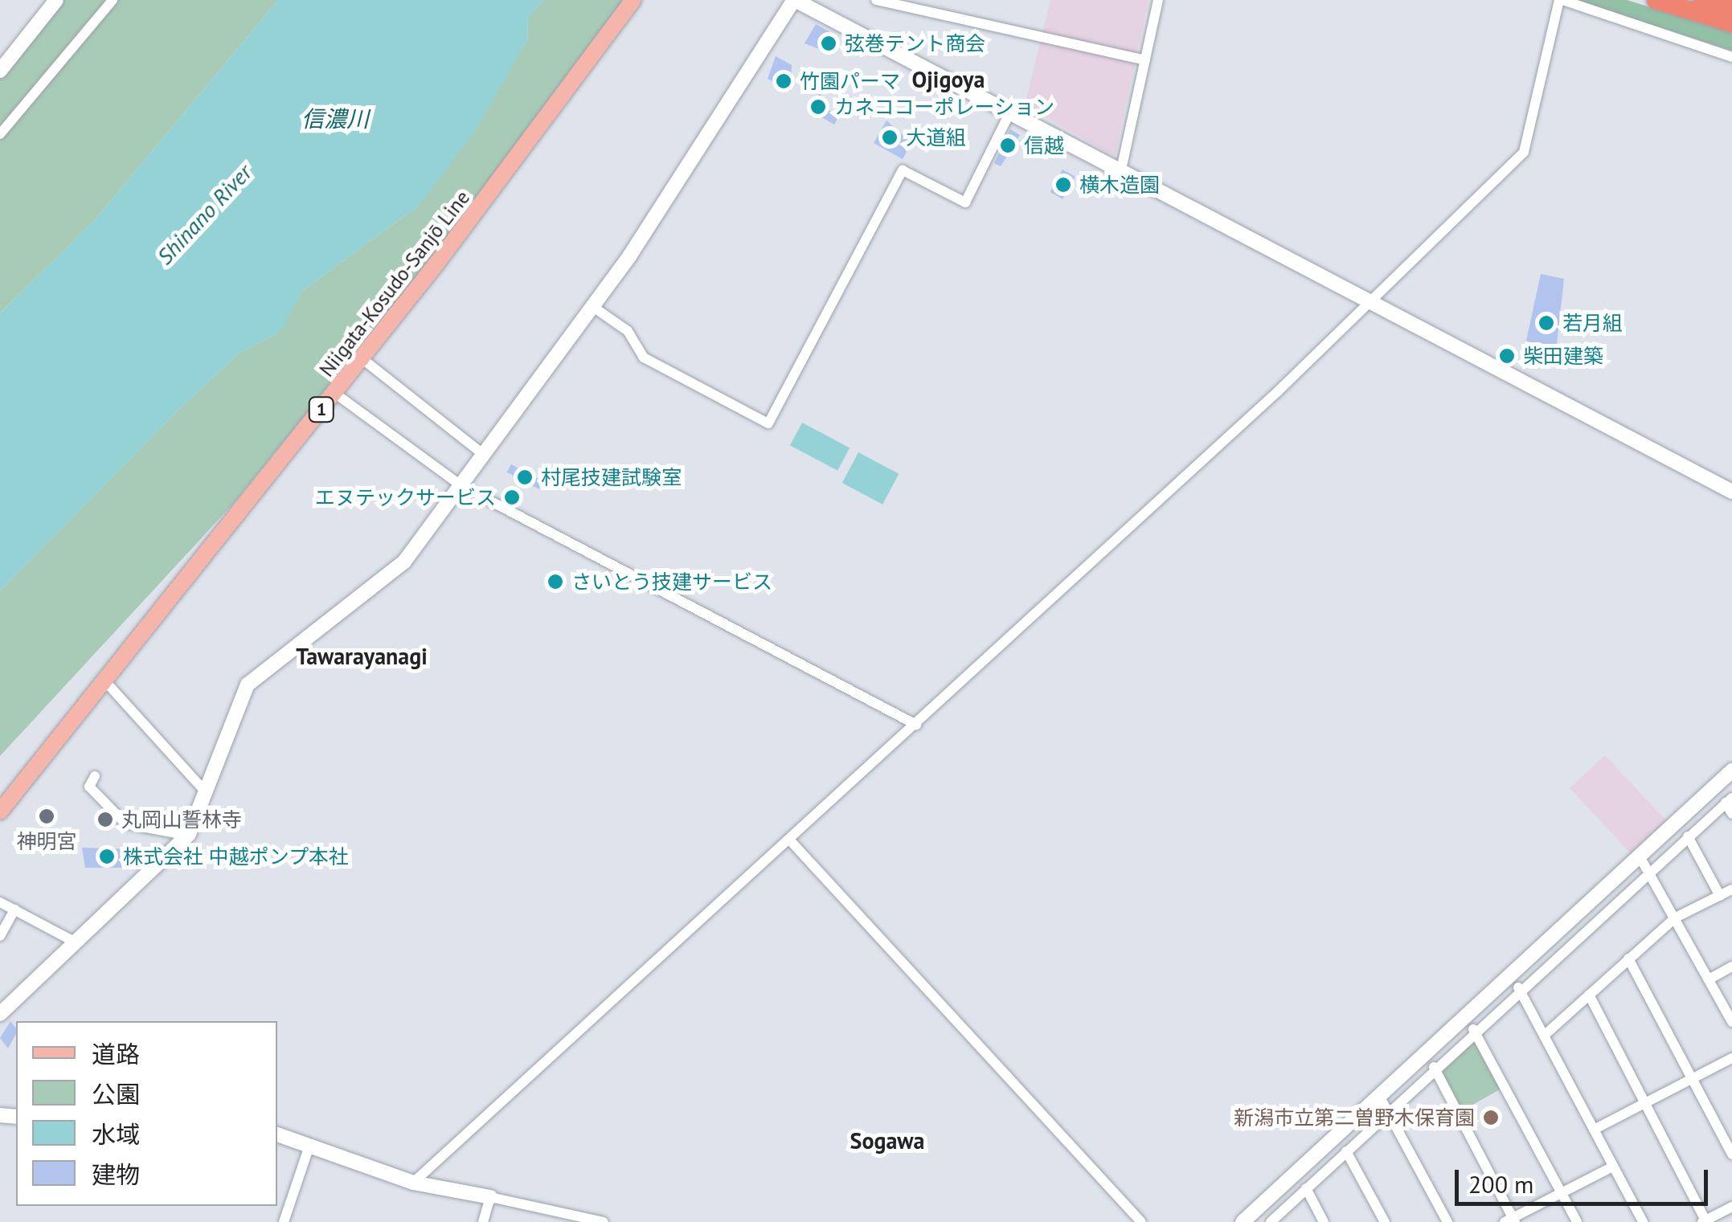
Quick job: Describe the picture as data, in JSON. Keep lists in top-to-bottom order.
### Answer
{
  "streets": {
    "main road": ["Niigata-Kosudo-Sanjō Line", "1"]
  },
  "districts": ["Ojigoya", "Tawarayanagi", "Sogawa"],
  "water": ["信濃川", "Shinano River"],
  "places": [
    "弦巻テント商会",
    "竹園パーマ",
    "カネココーポレーション",
    "大道組",
    "信越",
    "横木造園",
    "若月組",
    "柴田建築",
    "村尾技建試験室",
    "エヌテックサービス",
    "さいとう技建サービス",
    "神明宮",
    "丸岡山誓林寺",
    "株式会社 中越ポンプ本社",
    "新潟市立第二曽野木保育園"
  ],
  "legend": [
    "道路",
    "公園",
    "水域",
    "建物"
  ],
  "scale_bar": "200 m"
}
